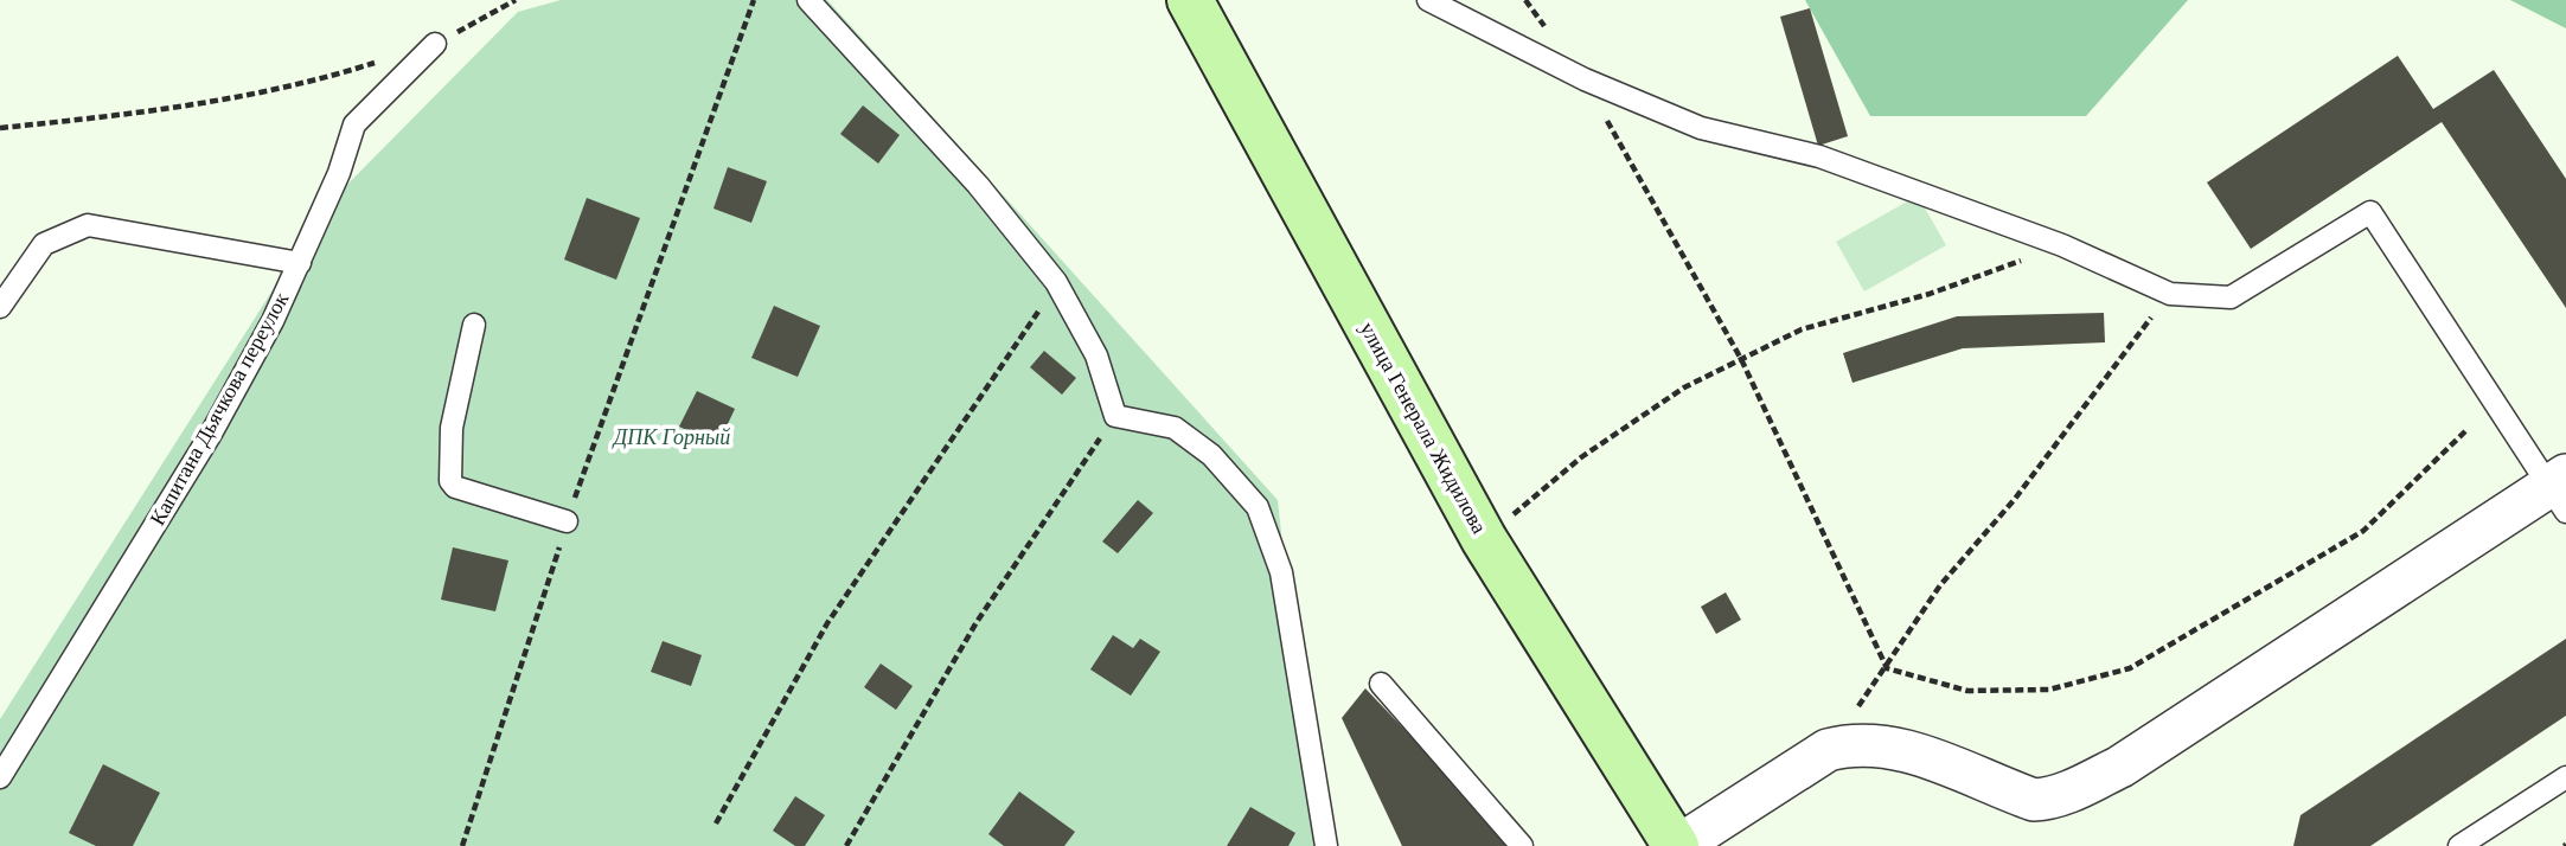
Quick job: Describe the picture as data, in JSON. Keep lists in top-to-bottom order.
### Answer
{
  "streets": {
    "main road": ["улица Генерала Жидилова"],
    "lane": ["Капитана Дьячкова переулок"]
  },
  "parks": ["ДПК Горный"]
}
